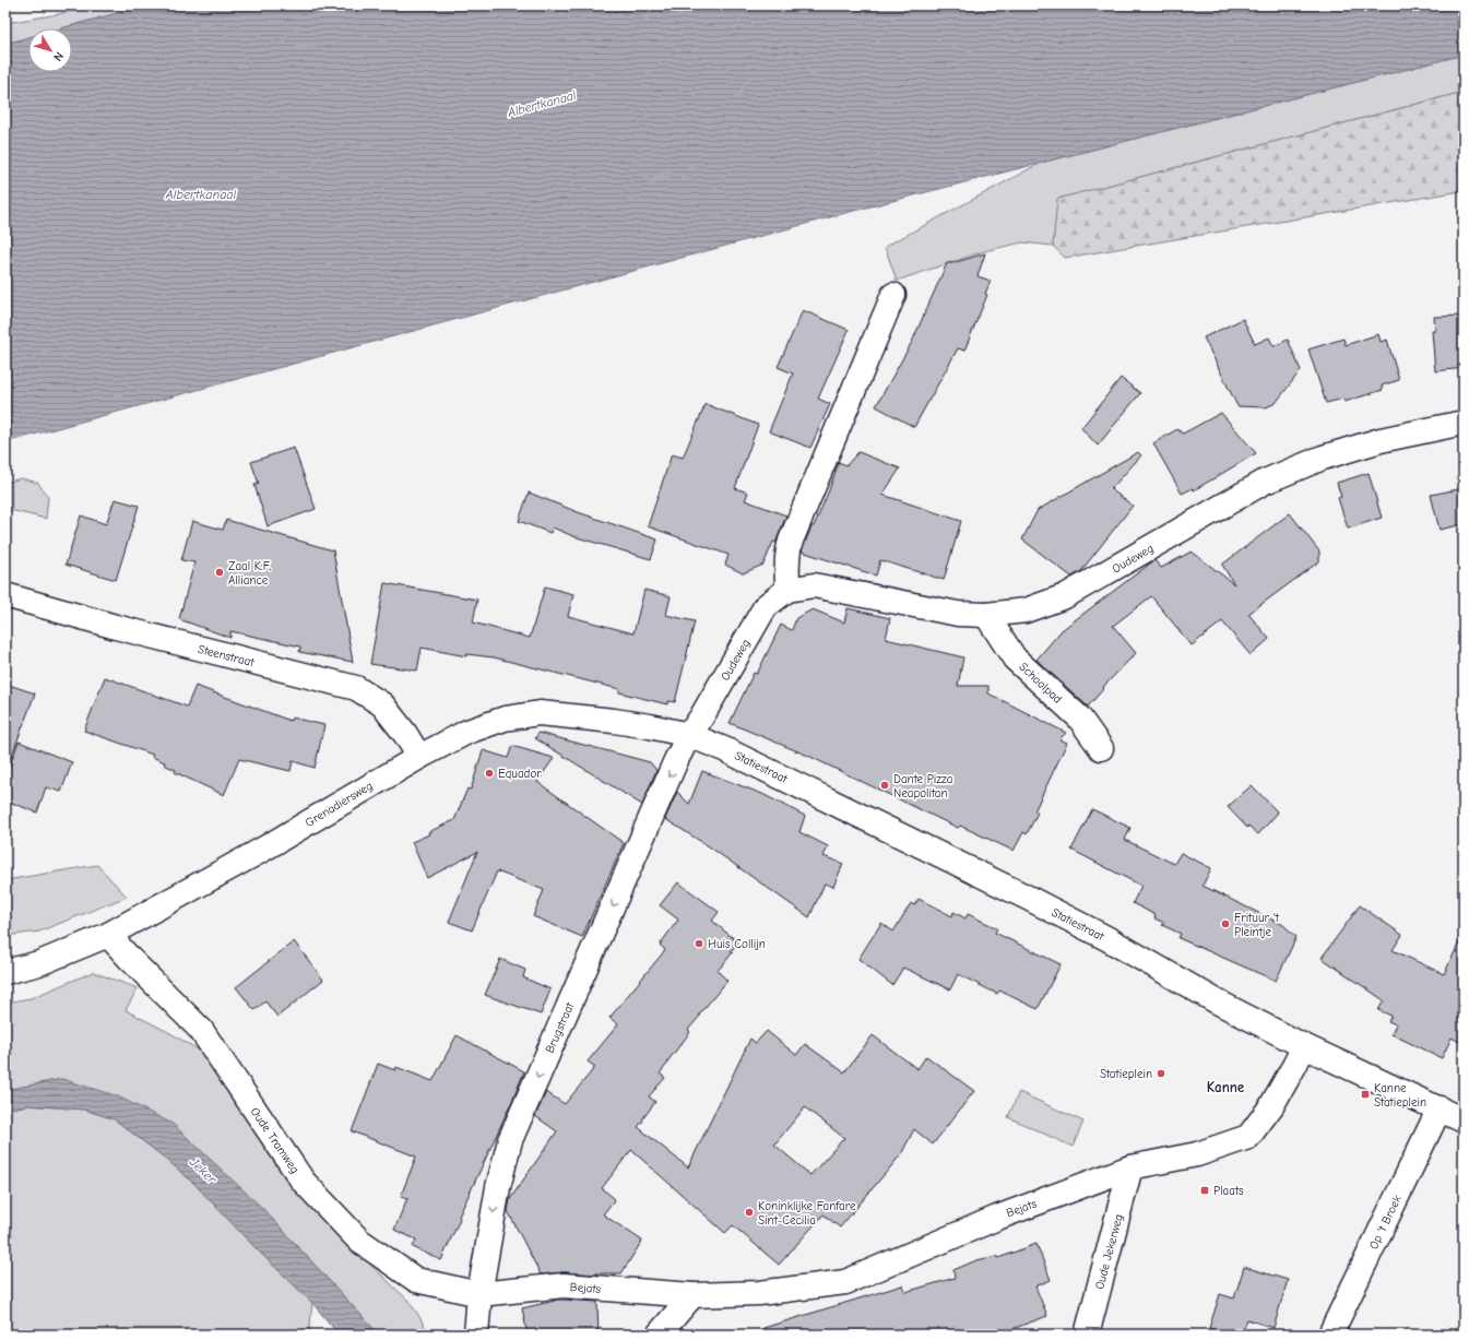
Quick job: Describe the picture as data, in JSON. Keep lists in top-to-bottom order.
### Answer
{
  "streets": {
    "street": [
      "Oudeweg",
      "Steenstraat",
      "Schoolpad",
      "Statiestraat",
      "Grenadiersweg",
      "Brugstraat",
      "Oude Tramweg",
      "Bejats",
      "Op 't Broek",
      "Oude Jekerweg"
    ]
  },
  "crossings": [
    ["Oudeweg", "Schoolpad"],
    ["Oudeweg", "Statiestraat"],
    ["Oudeweg", "Grenadiersweg"],
    ["Oudeweg", "Brugstraat"],
    ["Steenstraat", "Grenadiersweg"],
    ["Statiestraat", "Grenadiersweg"],
    ["Statiestraat", "Brugstraat"],
    ["Statiestraat", "Bejats"],
    ["Statiestraat", "Op 't Broek"],
    ["Grenadiersweg", "Brugstraat"],
    ["Grenadiersweg", "Oude Tramweg"],
    ["Brugstraat", "Oude Tramweg"],
    ["Brugstraat", "Bejats"],
    ["Oude Tramweg", "Bejats"],
    ["Bejats", "Oude Jekerweg"]
  ],
  "one_way": ["Brugstraat"],
  "districts": ["Kanne"],
  "water": ["Albertkanaal", "Jeker"],
  "places": {
    "other": [
      "Zaal K.F. Alliance",
      "Equador",
      "Dante Pizza Neapolitan",
      "Frituur 't Pleintje",
      "Huis Collijn",
      "Statieplein",
      "Koninklijke Fanfare Sint-Cecilia"
    ],
    "transit": ["Kanne Statieplein", "Plaats"]
  },
  "north": "bottom right"
}
